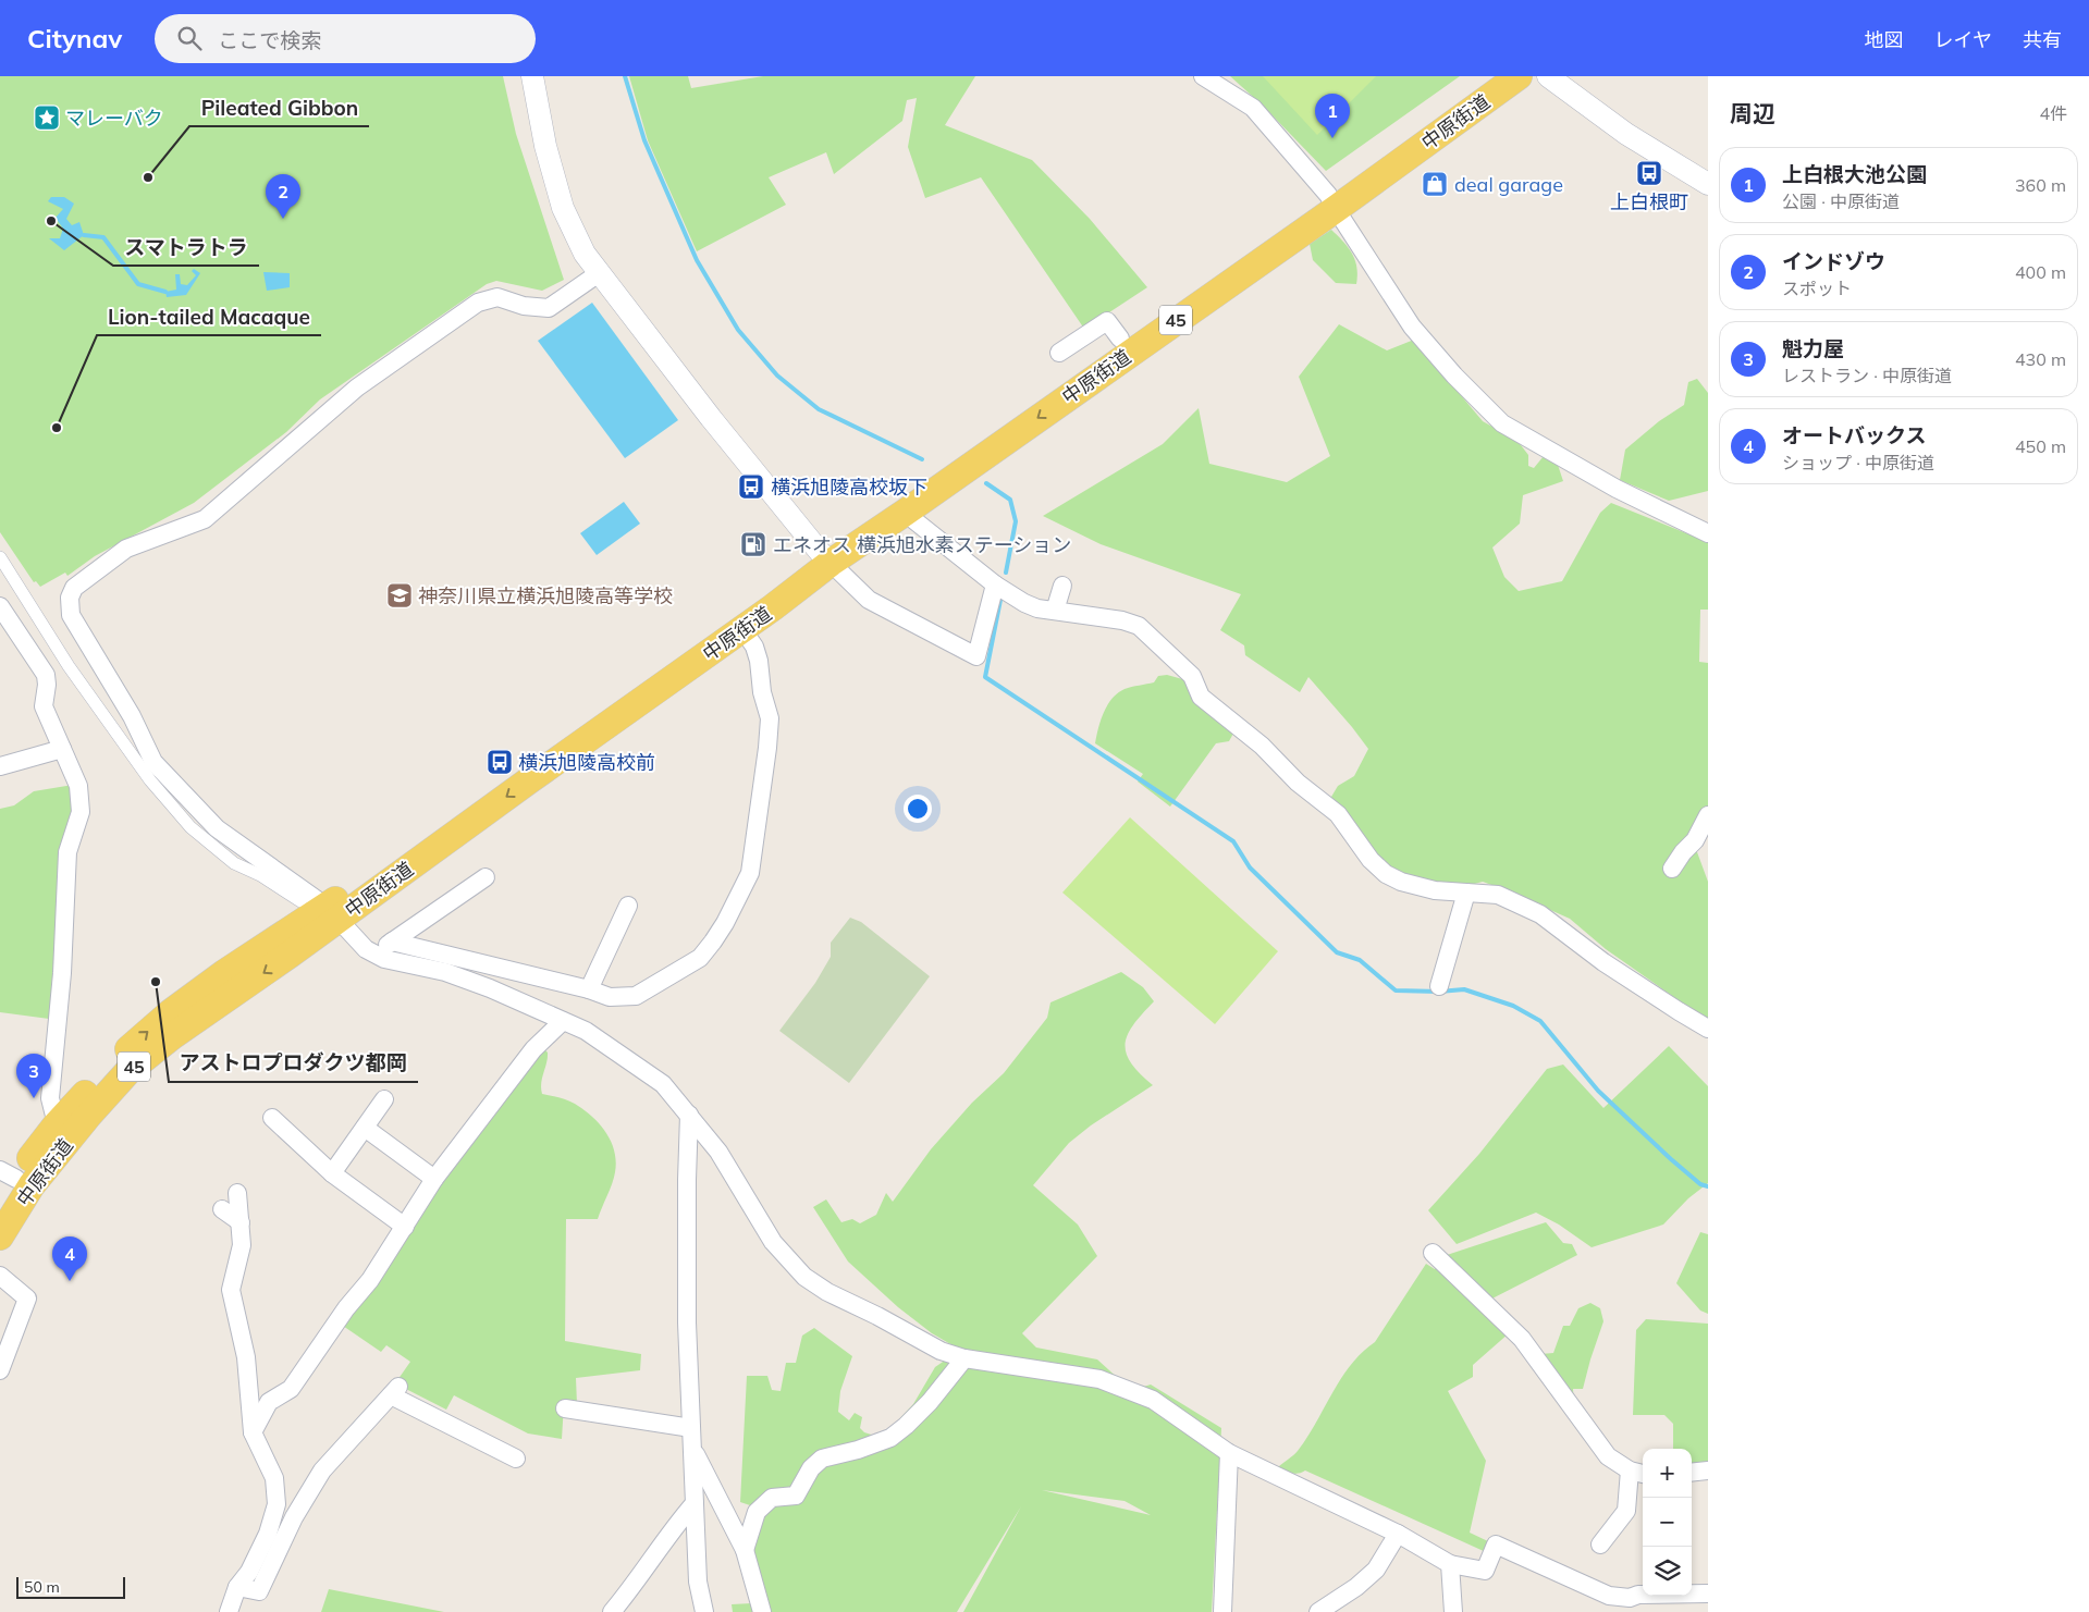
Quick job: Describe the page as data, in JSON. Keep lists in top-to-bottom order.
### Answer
{
  "streets": {
    "main road": ["中原街道", "45"]
  },
  "places": {
    "place": ["マレーバク"],
    "bus stop": ["上白根町", "横浜旭陵高校坂下", "横浜旭陵高校前"],
    "other": [
      "Pileated Gibbon",
      "スマトラトラ",
      "Lion-tailed Macaque",
      "アストロプロダクツ都岡"
    ],
    "shop": ["deal garage"],
    "fuel station": ["エネオス 横浜旭水素ステーション"],
    "school or university": ["神奈川県立横浜旭陵高等学校"]
  },
  "scale_bar": "50 m",
  "page": {
    "header": "Citynav",
    "search": "ここで検索",
    "nav": ["地図", "レイヤ", "共有"],
    "heading": ["周辺", "4件"],
    "pins": [
      "1",
      "2",
      "3",
      "4"
    ],
    "list": [
      {
        "mark": "1",
        "name": "上白根大池公園",
        "note": "公園 · 中原街道",
        "value": "360 m"
      },
      {
        "mark": "2",
        "name": "インドゾウ",
        "note": "スポット",
        "value": "400 m"
      },
      {
        "mark": "3",
        "name": "魁力屋",
        "note": "レストラン · 中原街道",
        "value": "430 m"
      },
      {
        "mark": "4",
        "name": "オートバックス",
        "note": "ショップ · 中原街道",
        "value": "450 m"
      }
    ],
    "map_buttons": ["+", "−"],
    "scale": "50 m"
  }
}
